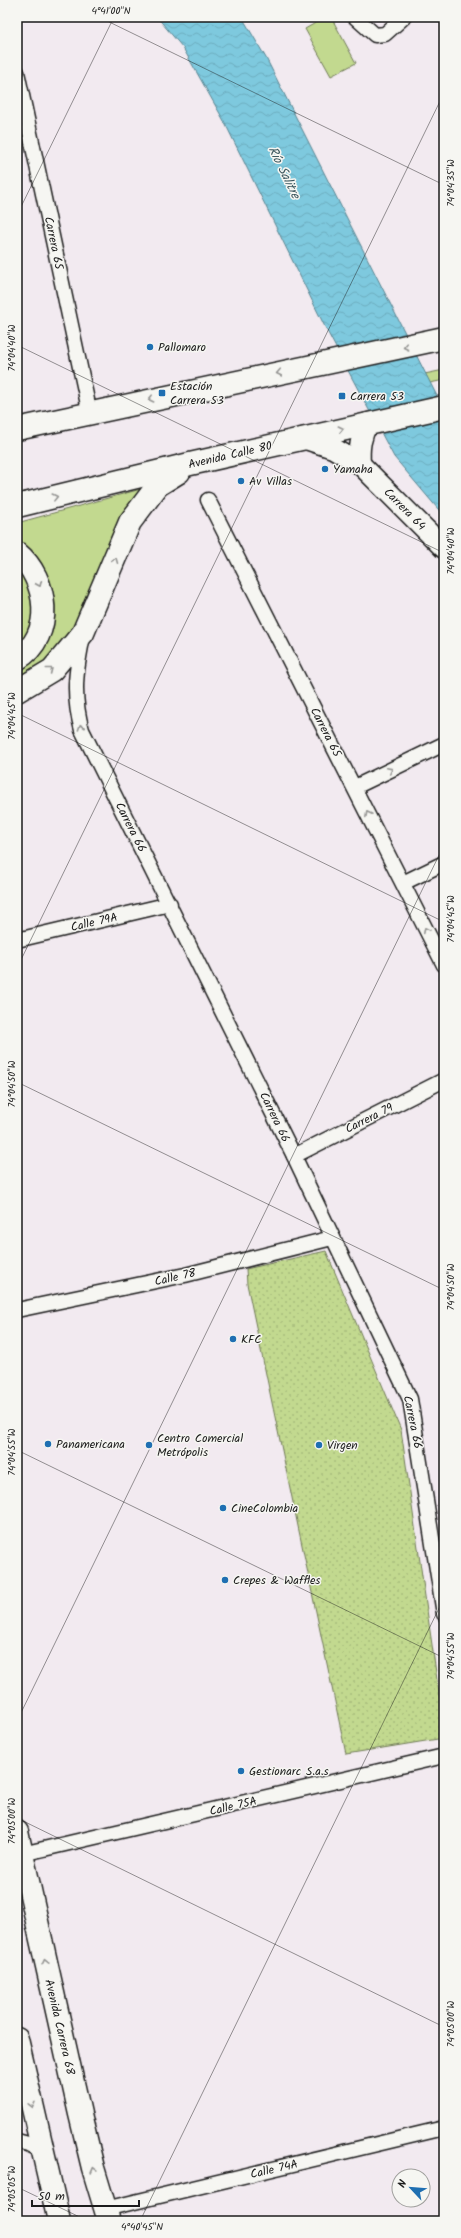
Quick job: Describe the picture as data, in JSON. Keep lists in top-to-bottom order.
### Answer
{
  "streets": {
    "main road": ["Avenida Calle 80", "Carrera 64", "Avenida Carrera 68"],
    "street": [
      "Carrera 65",
      "Carrera 66",
      "Calle 79A",
      "Carrera 79",
      "Calle 78",
      "Calle 75A",
      "Calle 74A"
    ]
  },
  "crossings": [
    ["Avenida Calle 80", "Carrera 64"],
    ["Carrera 66", "Calle 79A"],
    ["Carrera 66", "Carrera 79"],
    ["Carrera 66", "Calle 78"],
    ["Calle 75A", "Avenida Carrera 68"],
    ["Avenida Carrera 68", "Calle 74A"]
  ],
  "water": ["Río Salitre"],
  "places": {
    "other": [
      "Pallomaro",
      "Yamaha",
      "Av Villas",
      "KFC",
      "Panamericana",
      "Centro Comercial Metrópolis",
      "Virgen",
      "CineColombia",
      "Crepes & Waffles",
      "Gestionarc S.a.s"
    ],
    "transit": ["Estación Carrera 53", "Carrera 53"]
  },
  "scale_bar": "50 m",
  "north": "top left",
  "coordinates": [
    "4°41'00\"N",
    "74°04'35\"W",
    "74°04'40\"W",
    "74°04'45\"W",
    "74°04'50\"W",
    "74°04'55\"W",
    "74°05'00\"W",
    "74°05'05\"W",
    "4°40'45\"N"
  ]
}
